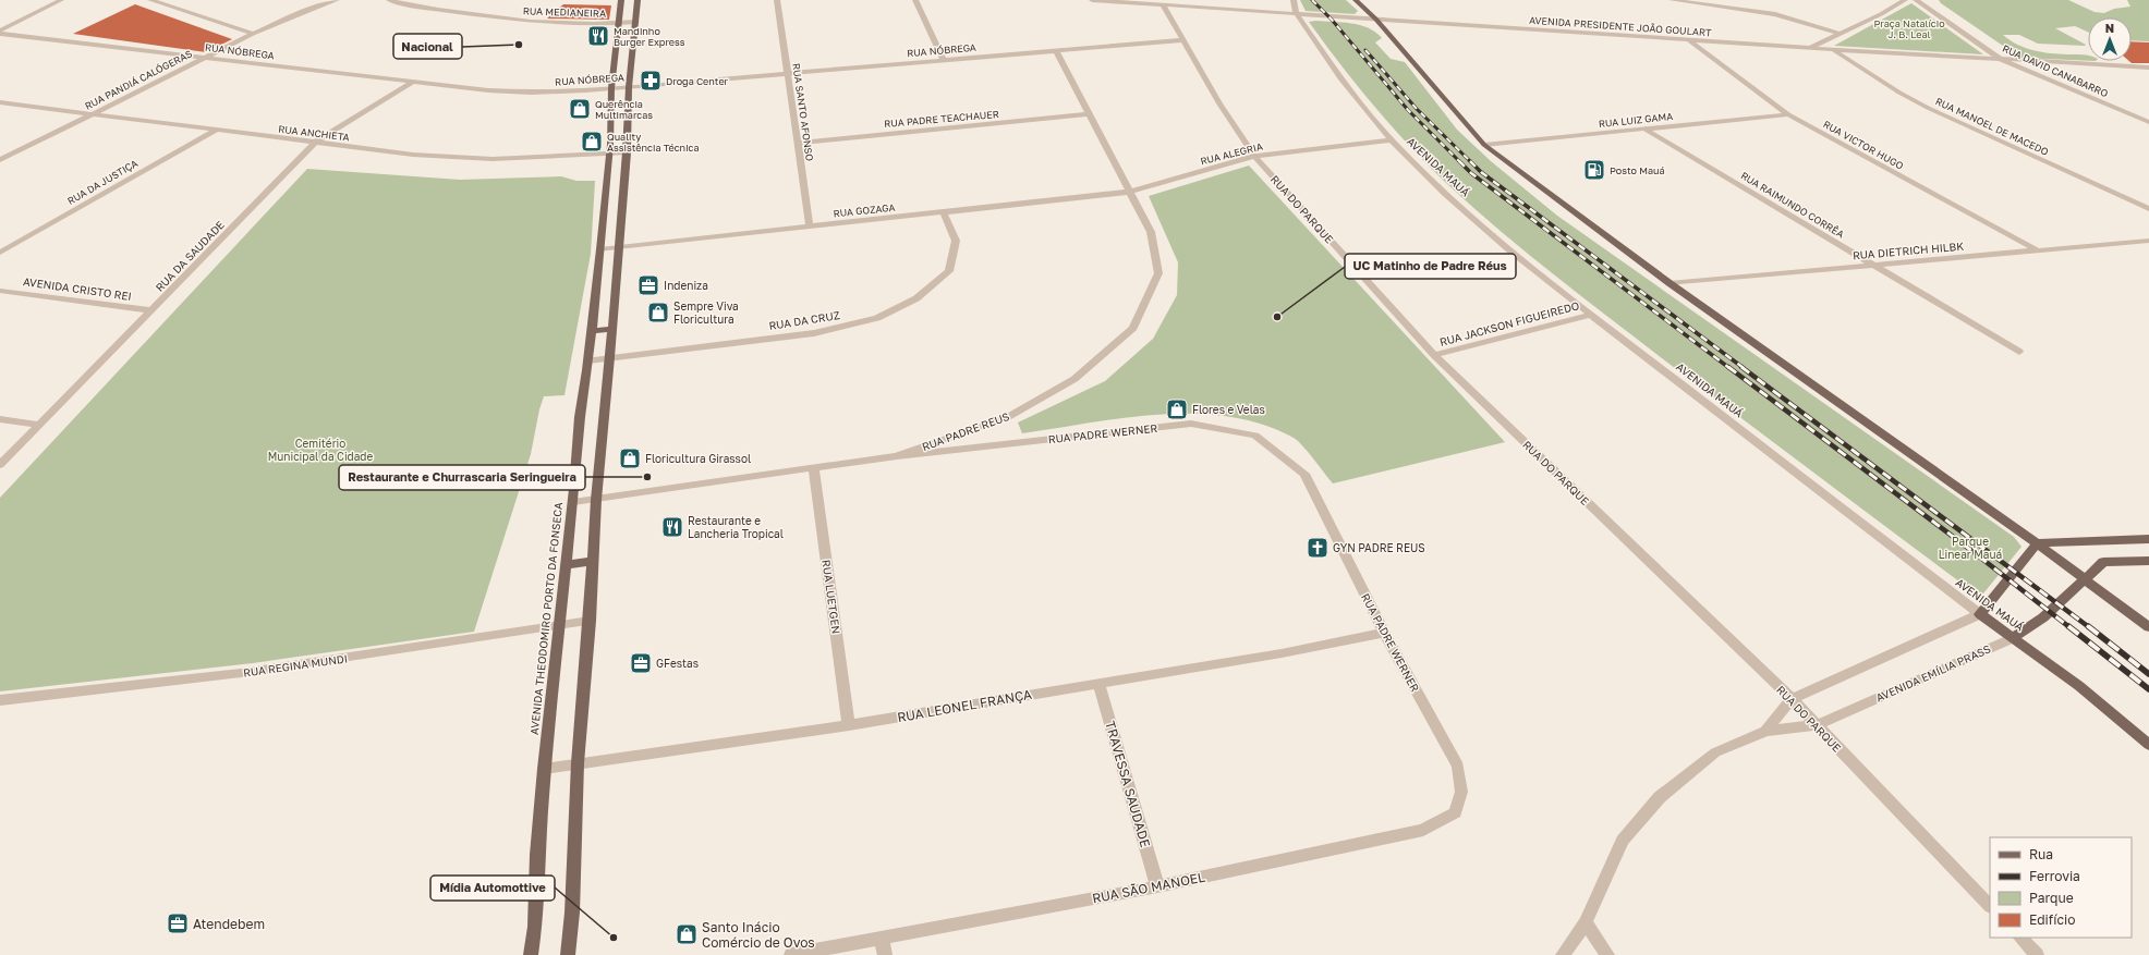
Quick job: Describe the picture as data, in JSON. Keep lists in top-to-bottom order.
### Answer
{
  "streets": {
    "main road": ["AVENIDA MAUÁ", "AVENIDA THEODOMIRO PORTO DA FONSECA", "AVENIDA EMÍLIA PRASS"],
    "street": [
      "RUA MEDIANEIRA",
      "AVENIDA PRESIDENTE JOÃO GOULART",
      "RUA NÓBREGA",
      "RUA DAVID CANABARRO",
      "RUA PANDIÁ CALÓGERAS",
      "RUA SANTO AFONSO",
      "RUA PADRE TEACHAUER",
      "RUA LUIZ GAMA",
      "RUA MANOEL DE MACEDO",
      "RUA ANCHIETA",
      "RUA VICTOR HUGO",
      "RUA ALEGRIA",
      "RUA DA JUSTIÇA",
      "RUA RAIMUNDO CORRÊA",
      "RUA DO PARQUE",
      "RUA GOZAGA",
      "RUA DIETRICH HILBK",
      "RUA DA SAUDADE",
      "AVENIDA CRISTO REI",
      "RUA DA CRUZ",
      "RUA JACKSON FIGUEIREDO",
      "RUA PADRE REUS",
      "RUA PADRE WERNER",
      "RUA LUETGEN",
      "RUA REGINA MUNDI",
      "RUA LEONEL FRANÇA",
      "TRAVESSA SAUDADE",
      "RUA SÃO MANOEL"
    ]
  },
  "crossings": [
    ["RUA MEDIANEIRA", "AVENIDA THEODOMIRO PORTO DA FONSECA"],
    ["AVENIDA PRESIDENTE JOÃO GOULART", "RUA DAVID CANABARRO"],
    ["AVENIDA PRESIDENTE JOÃO GOULART", "RUA MANOEL DE MACEDO"],
    ["AVENIDA PRESIDENTE JOÃO GOULART", "RUA VICTOR HUGO"],
    ["AVENIDA PRESIDENTE JOÃO GOULART", "AVENIDA MAUÁ"],
    ["AVENIDA PRESIDENTE JOÃO GOULART", "RUA DO PARQUE"],
    ["RUA NÓBREGA", "RUA PANDIÁ CALÓGERAS"],
    ["RUA NÓBREGA", "RUA SANTO AFONSO"],
    ["RUA NÓBREGA", "RUA DO PARQUE"],
    ["RUA NÓBREGA", "RUA DA SAUDADE"],
    ["RUA NÓBREGA", "RUA PADRE REUS"],
    ["RUA NÓBREGA", "AVENIDA THEODOMIRO PORTO DA FONSECA"],
    ["RUA PANDIÁ CALÓGERAS", "RUA ANCHIETA"],
    ["RUA SANTO AFONSO", "RUA PADRE TEACHAUER"],
    ["RUA SANTO AFONSO", "RUA GOZAGA"],
    ["RUA PADRE TEACHAUER", "RUA PADRE REUS"],
    ["RUA LUIZ GAMA", "RUA VICTOR HUGO"],
    ["RUA LUIZ GAMA", "RUA RAIMUNDO CORRÊA"],
    ["RUA ANCHIETA", "RUA DA JUSTIÇA"],
    ["RUA ANCHIETA", "RUA DA SAUDADE"],
    ["RUA ANCHIETA", "AVENIDA THEODOMIRO PORTO DA FONSECA"],
    ["RUA VICTOR HUGO", "RUA DIETRICH HILBK"],
    ["RUA ALEGRIA", "AVENIDA MAUÁ"],
    ["RUA ALEGRIA", "RUA DO PARQUE"],
    ["RUA ALEGRIA", "RUA GOZAGA"],
    ["RUA ALEGRIA", "RUA PADRE REUS"],
    ["AVENIDA MAUÁ", "RUA JACKSON FIGUEIREDO"],
    ["AVENIDA MAUÁ", "AVENIDA EMÍLIA PRASS"],
    ["RUA RAIMUNDO CORRÊA", "RUA DIETRICH HILBK"],
    ["RUA DO PARQUE", "RUA JACKSON FIGUEIREDO"],
    ["RUA DO PARQUE", "AVENIDA EMÍLIA PRASS"],
    ["RUA GOZAGA", "RUA DA CRUZ"],
    ["RUA GOZAGA", "RUA PADRE REUS"],
    ["RUA GOZAGA", "AVENIDA THEODOMIRO PORTO DA FONSECA"],
    ["RUA DA SAUDADE", "AVENIDA CRISTO REI"],
    ["RUA DA CRUZ", "AVENIDA THEODOMIRO PORTO DA FONSECA"],
    ["RUA PADRE REUS", "RUA PADRE WERNER"],
    ["RUA PADRE REUS", "RUA LUETGEN"],
    ["RUA PADRE REUS", "AVENIDA THEODOMIRO PORTO DA FONSECA"],
    ["RUA PADRE WERNER", "RUA LEONEL FRANÇA"],
    ["RUA PADRE WERNER", "RUA SÃO MANOEL"],
    ["RUA LUETGEN", "RUA LEONEL FRANÇA"],
    ["AVENIDA THEODOMIRO PORTO DA FONSECA", "RUA REGINA MUNDI"],
    ["AVENIDA THEODOMIRO PORTO DA FONSECA", "RUA LEONEL FRANÇA"],
    ["RUA LEONEL FRANÇA", "TRAVESSA SAUDADE"],
    ["TRAVESSA SAUDADE", "RUA SÃO MANOEL"]
  ],
  "parks": ["Praça Natalício J. B. Leal", "Cemitério Municipal da Cidade", "Parque Linear Mauá"],
  "places": {
    "restaurant": ["Mandinho Burger Express", "Restaurante e Lancheria Tropical"],
    "other": [
      "Nacional",
      "UC Matinho de Padre Réus",
      "Restaurante e Churrascaria Seringueira",
      "Mídia Automottive"
    ],
    "pharmacy": ["Droga Center"],
    "shop": [
      "Querência Multimarcas",
      "Quality Assistência Técnica",
      "Sempre Viva Floricultura",
      "Flores e Velas",
      "Floricultura Girassol",
      "Santo Inácio Comércio de Ovos"
    ],
    "fuel station": ["Posto Mauá"],
    "office": ["Indeniza", "GFestas", "Atendebem"],
    "church": ["GYN PADRE REUS"]
  },
  "legend": [
    "Rua",
    "Ferrovia",
    "Parque",
    "Edifício"
  ],
  "north": "top"
}
